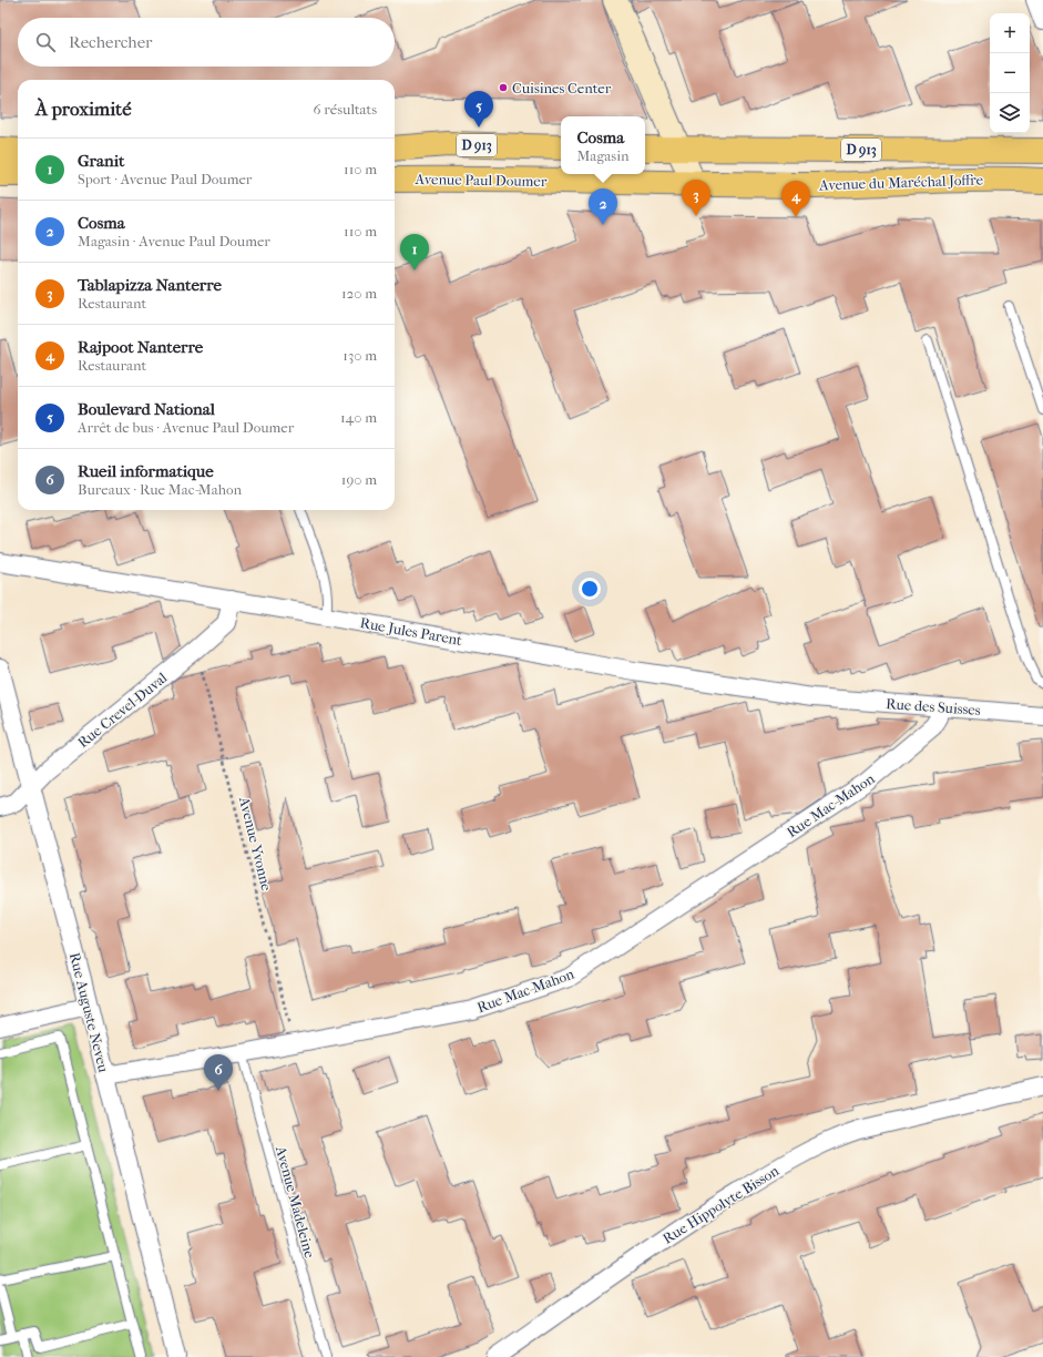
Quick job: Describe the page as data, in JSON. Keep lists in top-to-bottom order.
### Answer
{
  "streets": {
    "main road": ["D 913", "Avenue Paul Doumer", "Avenue du Maréchal Joffre"],
    "street": [
      "Rue Jules Parent",
      "Rue des Suisses",
      "Rue Crevel-Duval",
      "Rue Mac-Mahon",
      "Rue Auguste Neveu",
      "Rue Hippolyte Bisson"
    ],
    "lane": ["Avenue Madeleine"],
    "path": ["Avenue Yvonne"]
  },
  "crossings": [
    ["D 913", "Avenue du Maréchal Joffre"],
    ["Avenue Paul Doumer", "Avenue du Maréchal Joffre"],
    ["Rue Jules Parent", "Rue des Suisses"],
    ["Rue Jules Parent", "Rue Crevel-Duval"],
    ["Rue des Suisses", "Rue Mac-Mahon"],
    ["Rue Crevel-Duval", "Avenue Yvonne"],
    ["Rue Crevel-Duval", "Rue Auguste Neveu"],
    ["Rue Mac-Mahon", "Avenue Yvonne"],
    ["Rue Mac-Mahon", "Rue Auguste Neveu"],
    ["Rue Mac-Mahon", "Avenue Madeleine"]
  ],
  "places": ["Cuisines Center"],
  "page": {
    "map_buttons": ["+", "−"],
    "search": "Rechercher",
    "heading": ["À proximité", "6 résultats"],
    "pins": [
      "5",
      "3",
      "4",
      "2",
      "1",
      "6"
    ],
    "popup": ["Cosma", "Magasin"],
    "list": [
      {
        "mark": "1",
        "name": "Granit",
        "note": "Sport · Avenue Paul Doumer",
        "value": "110 m"
      },
      {
        "mark": "2",
        "name": "Cosma",
        "note": "Magasin · Avenue Paul Doumer",
        "value": "110 m"
      },
      {
        "mark": "3",
        "name": "Tablapizza Nanterre",
        "note": "Restaurant",
        "value": "120 m"
      },
      {
        "mark": "4",
        "name": "Rajpoot Nanterre",
        "note": "Restaurant",
        "value": "130 m"
      },
      {
        "mark": "5",
        "name": "Boulevard National",
        "note": "Arrêt de bus · Avenue Paul Doumer",
        "value": "140 m"
      },
      {
        "mark": "6",
        "name": "Rueil informatique",
        "note": "Bureaux · Rue Mac-Mahon",
        "value": "190 m"
      }
    ]
  }
}
